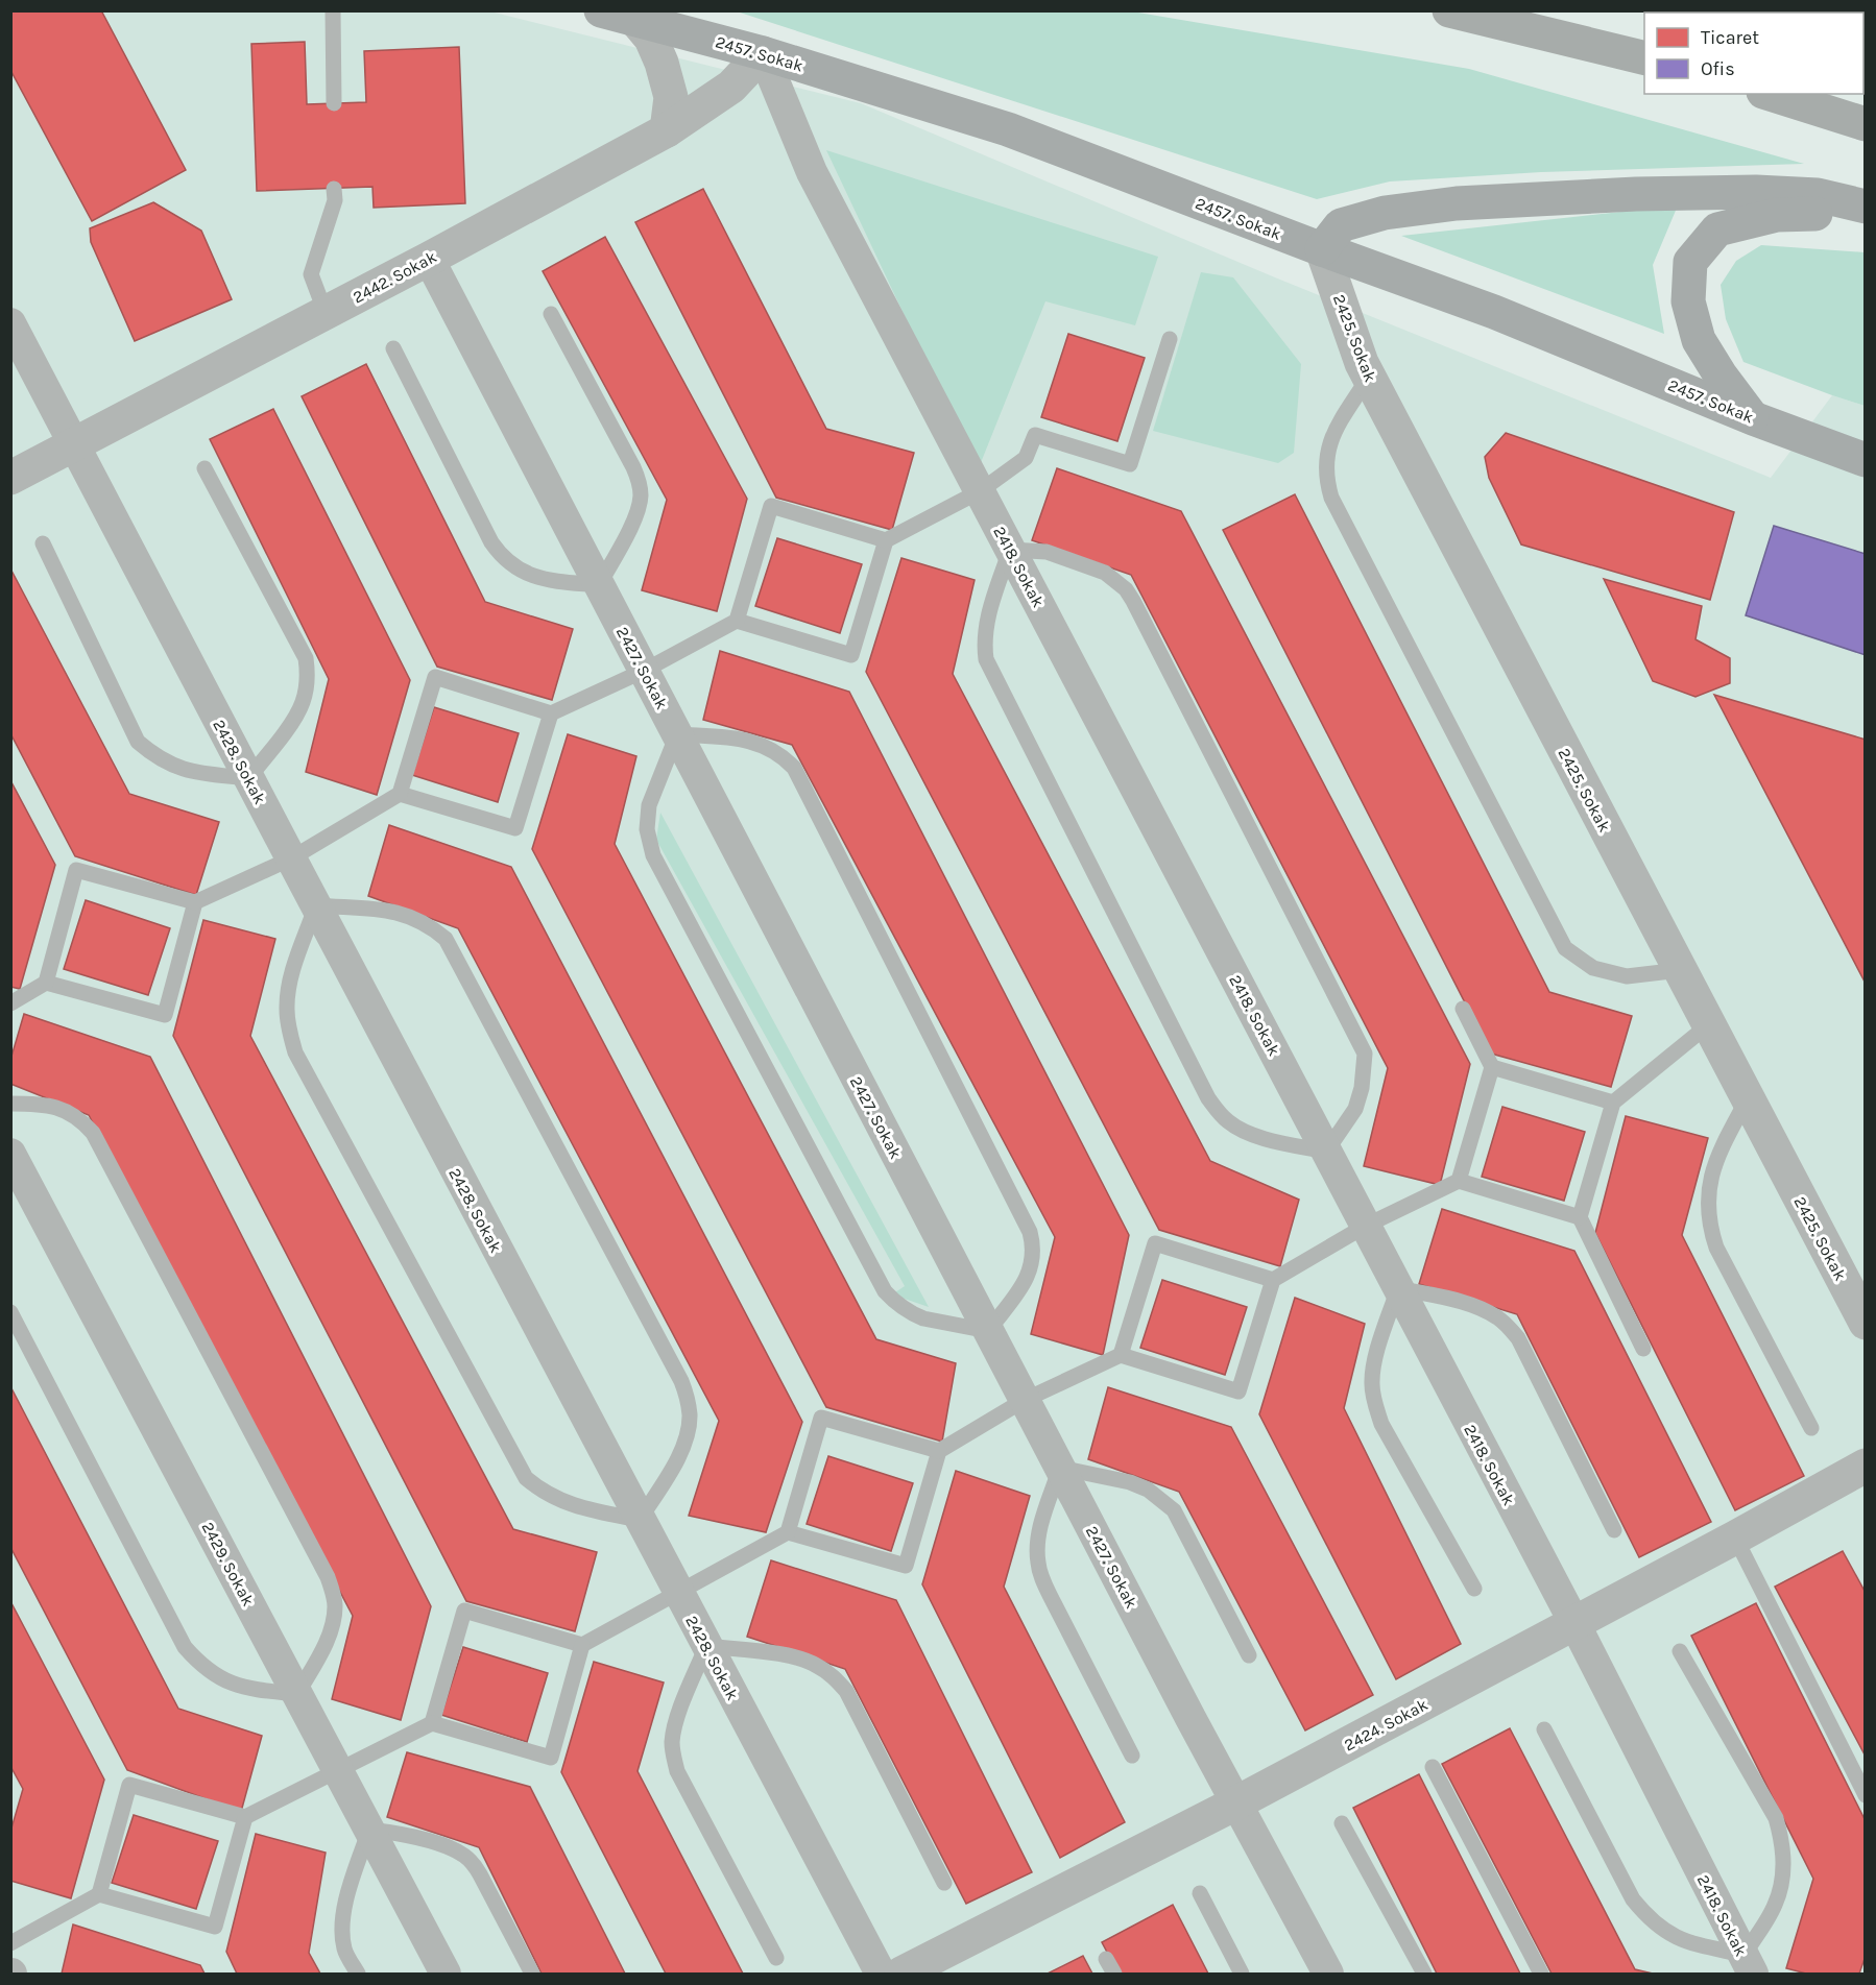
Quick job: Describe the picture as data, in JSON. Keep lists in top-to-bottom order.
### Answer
{
  "streets": {
    "main road": ["2457. Sokak"],
    "street": [
      "2442. Sokak",
      "2425. Sokak",
      "2418. Sokak",
      "2427. Sokak",
      "2428. Sokak",
      "2429. Sokak",
      "2424. Sokak"
    ]
  },
  "crossings": [
    ["2457. Sokak", "2442. Sokak"],
    ["2457. Sokak", "2425. Sokak"],
    ["2457. Sokak", "2418. Sokak"],
    ["2442. Sokak", "2418. Sokak"],
    ["2442. Sokak", "2427. Sokak"],
    ["2442. Sokak", "2428. Sokak"],
    ["2418. Sokak", "2424. Sokak"],
    ["2427. Sokak", "2424. Sokak"]
  ],
  "legend": ["Ticaret", "Ofis"]
}
